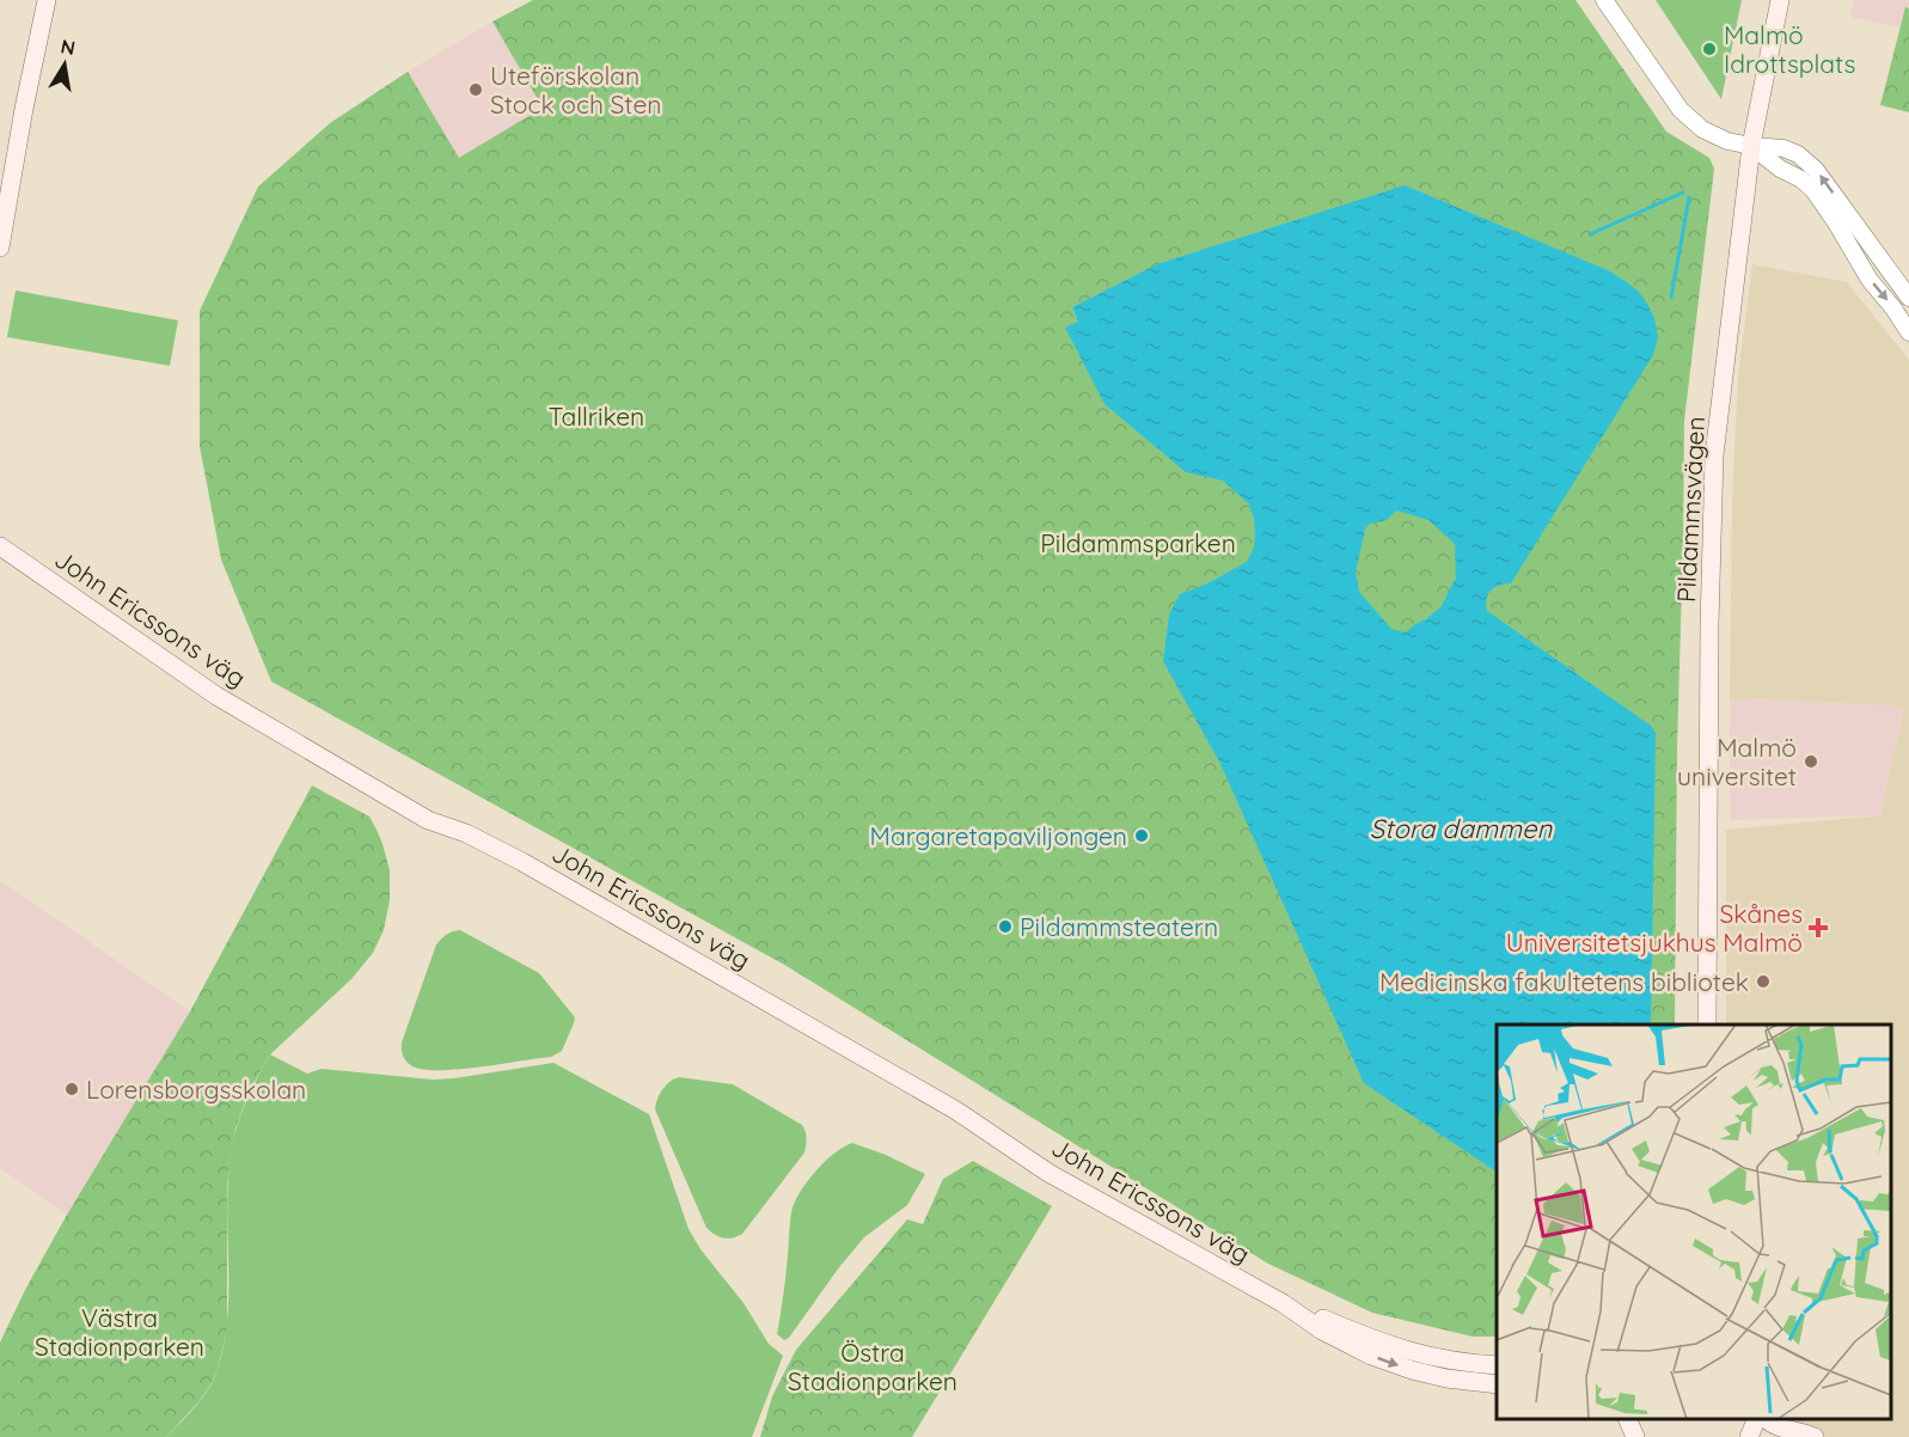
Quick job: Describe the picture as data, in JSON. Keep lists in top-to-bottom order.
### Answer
{
  "streets": {
    "main road": ["Pildammsvägen", "John Ericssons väg"]
  },
  "water": ["Stora dammen"],
  "parks": [
    "Tallriken",
    "Pildammsparken",
    "Västra Stadionparken",
    "Östra Stadionparken"
  ],
  "places": {
    "other": [
      "Malmö Idrottsplats",
      "Uteförskolan Stock och Sten",
      "Malmö universitet",
      "Margaretapaviljongen",
      "Pildammsteatern",
      "Medicinska fakultetens bibliotek",
      "Lorensborgsskolan"
    ],
    "health": ["Skånes Universitetsjukhus Malmö"]
  },
  "north": "top"
}
